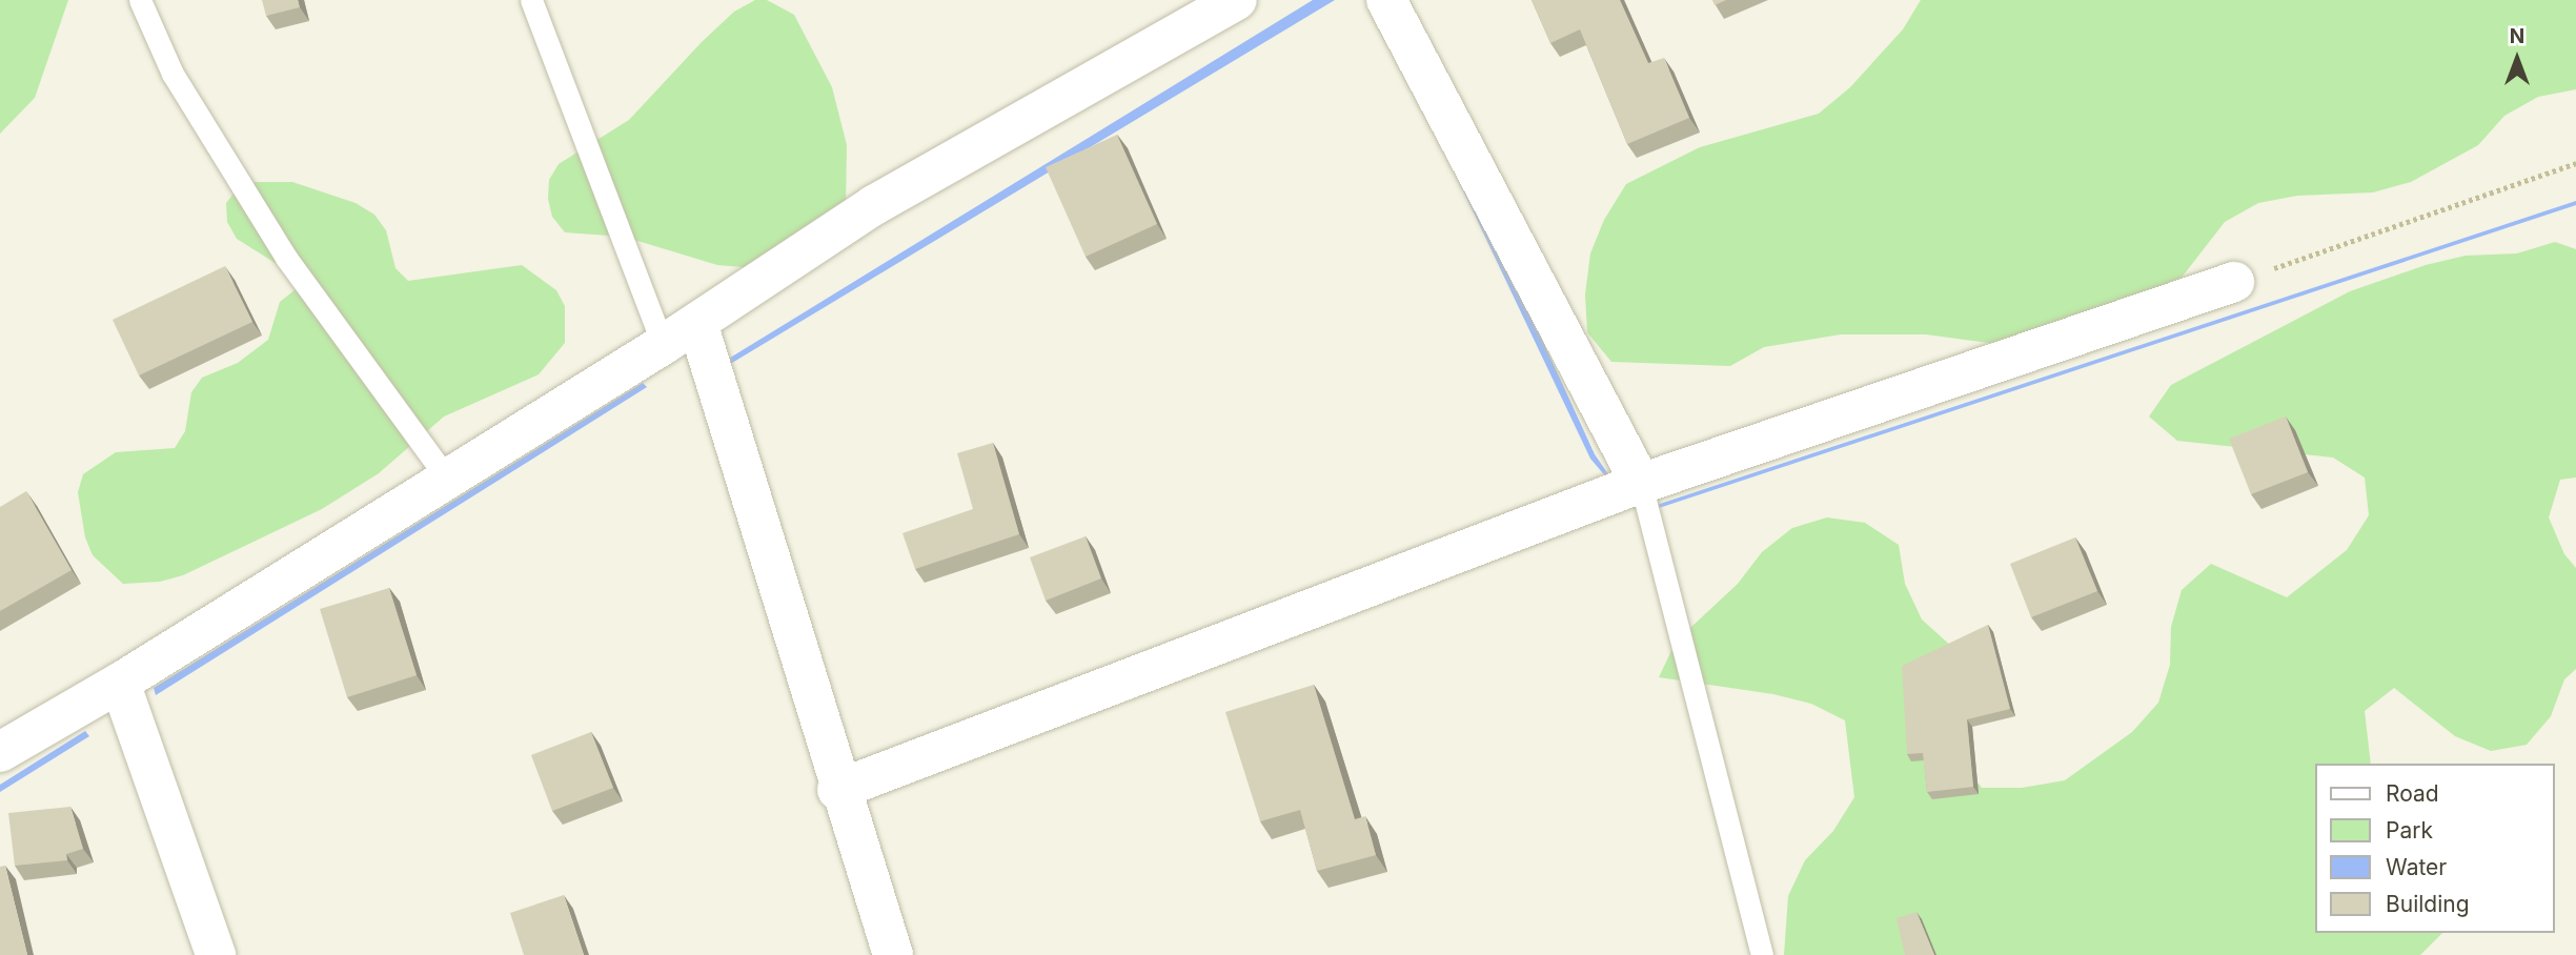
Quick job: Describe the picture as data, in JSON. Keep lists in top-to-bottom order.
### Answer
{
  "legend": [
    "Road",
    "Park",
    "Water",
    "Building"
  ],
  "north": "top"
}
